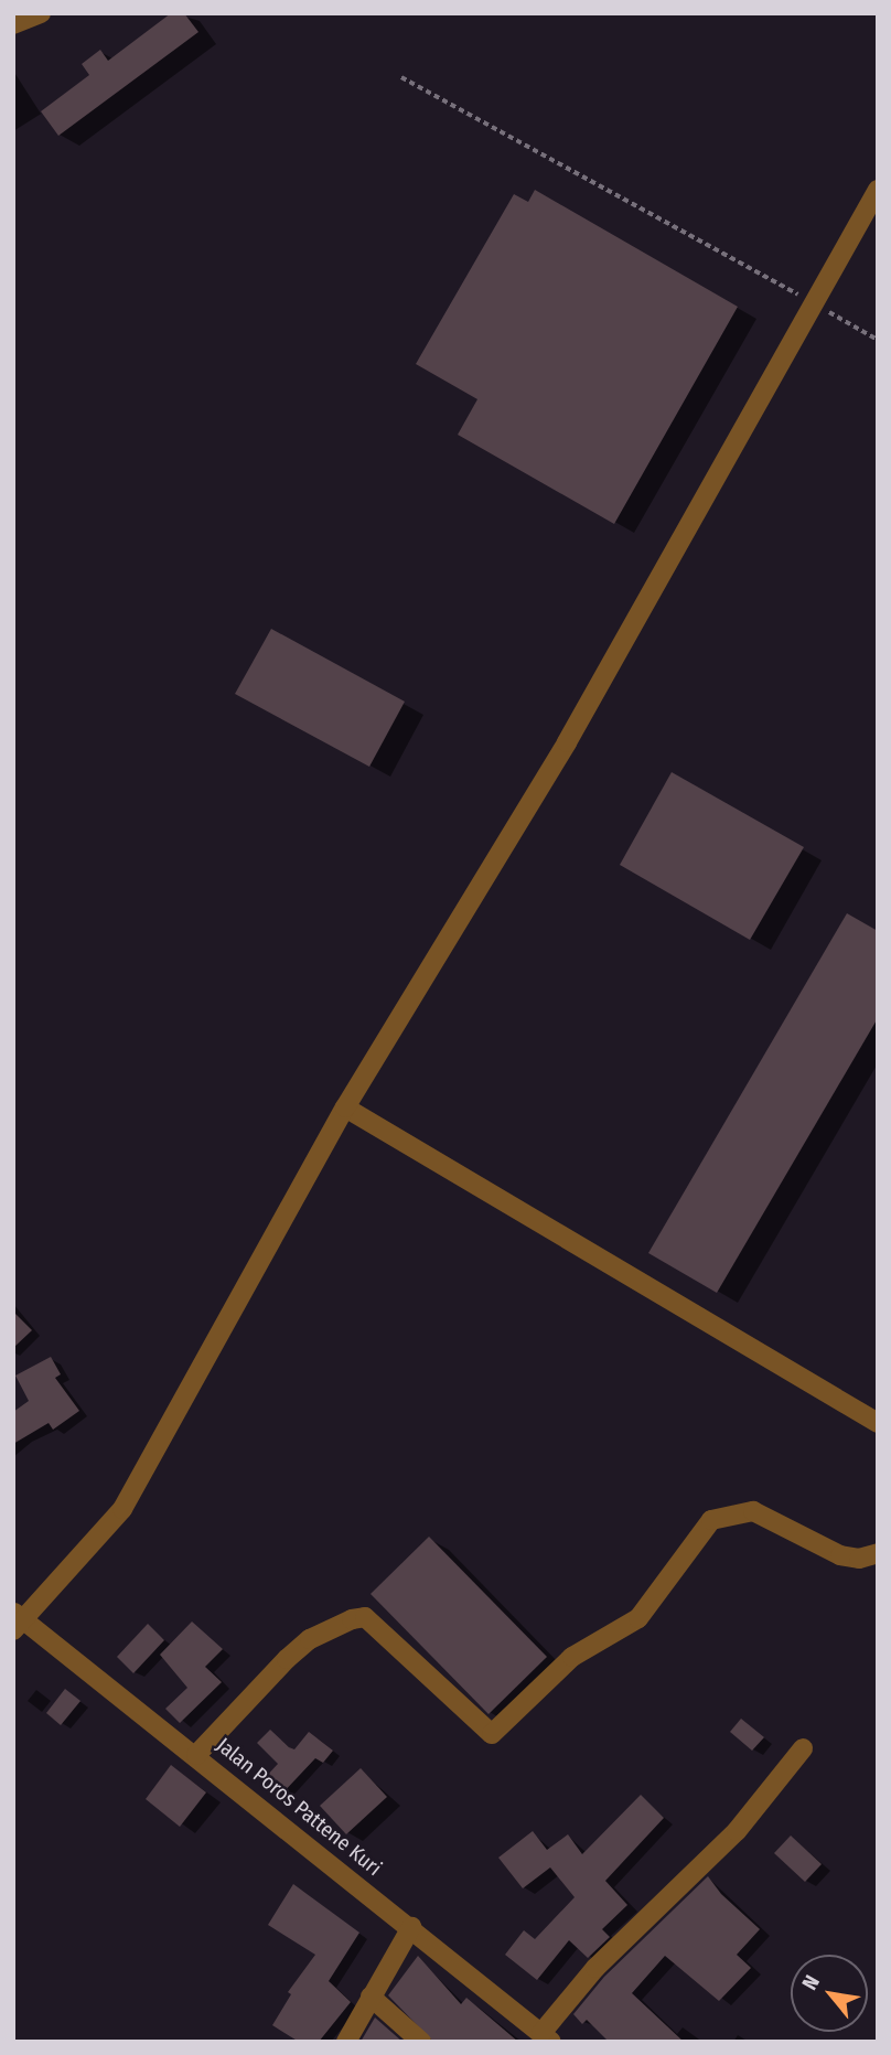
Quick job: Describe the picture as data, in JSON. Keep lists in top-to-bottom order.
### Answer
{
  "streets": {
    "street": ["Jalan Poros Pattene Kuri"]
  },
  "north": "top left"
}
